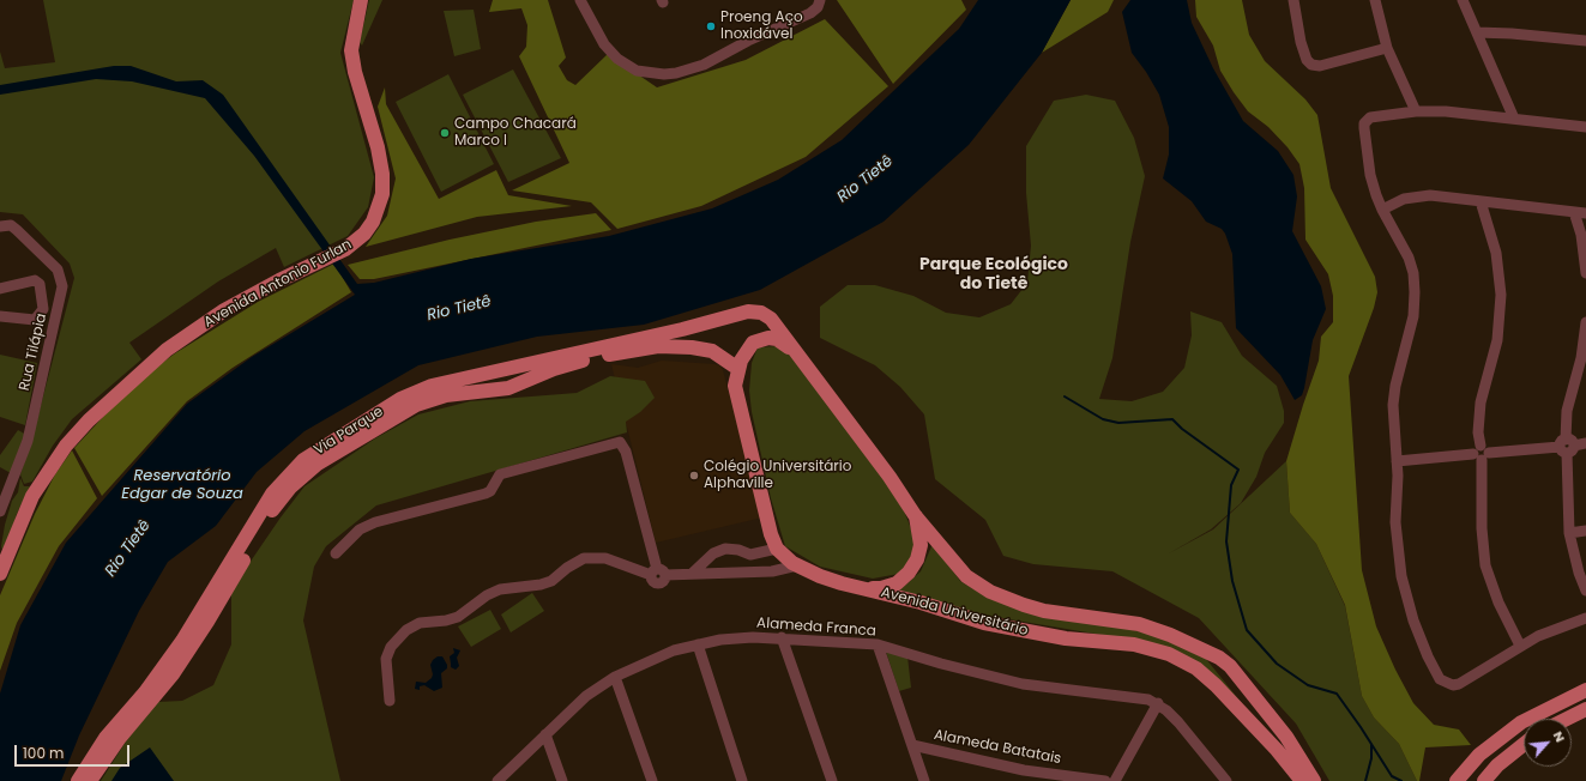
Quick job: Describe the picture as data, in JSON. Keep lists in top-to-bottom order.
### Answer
{
  "streets": {
    "main road": ["Avenida Antonio Furlan", "Via Parque", "Avenida Universitário"],
    "street": ["Rua Tilápia", "Alameda Franca", "Alameda Batatais"]
  },
  "crossings": [
    ["Via Parque", "Avenida Universitário"]
  ],
  "districts": ["Parque Ecológico do Tietê"],
  "water": ["Rio Tietê", "Reservatório Edgar de Souza"],
  "places": ["Proeng Aço Inoxidável", "Campo Chacará Marco I", "Colégio Universitário Alphaville"],
  "scale_bar": "100 m",
  "north": "top right"
}
